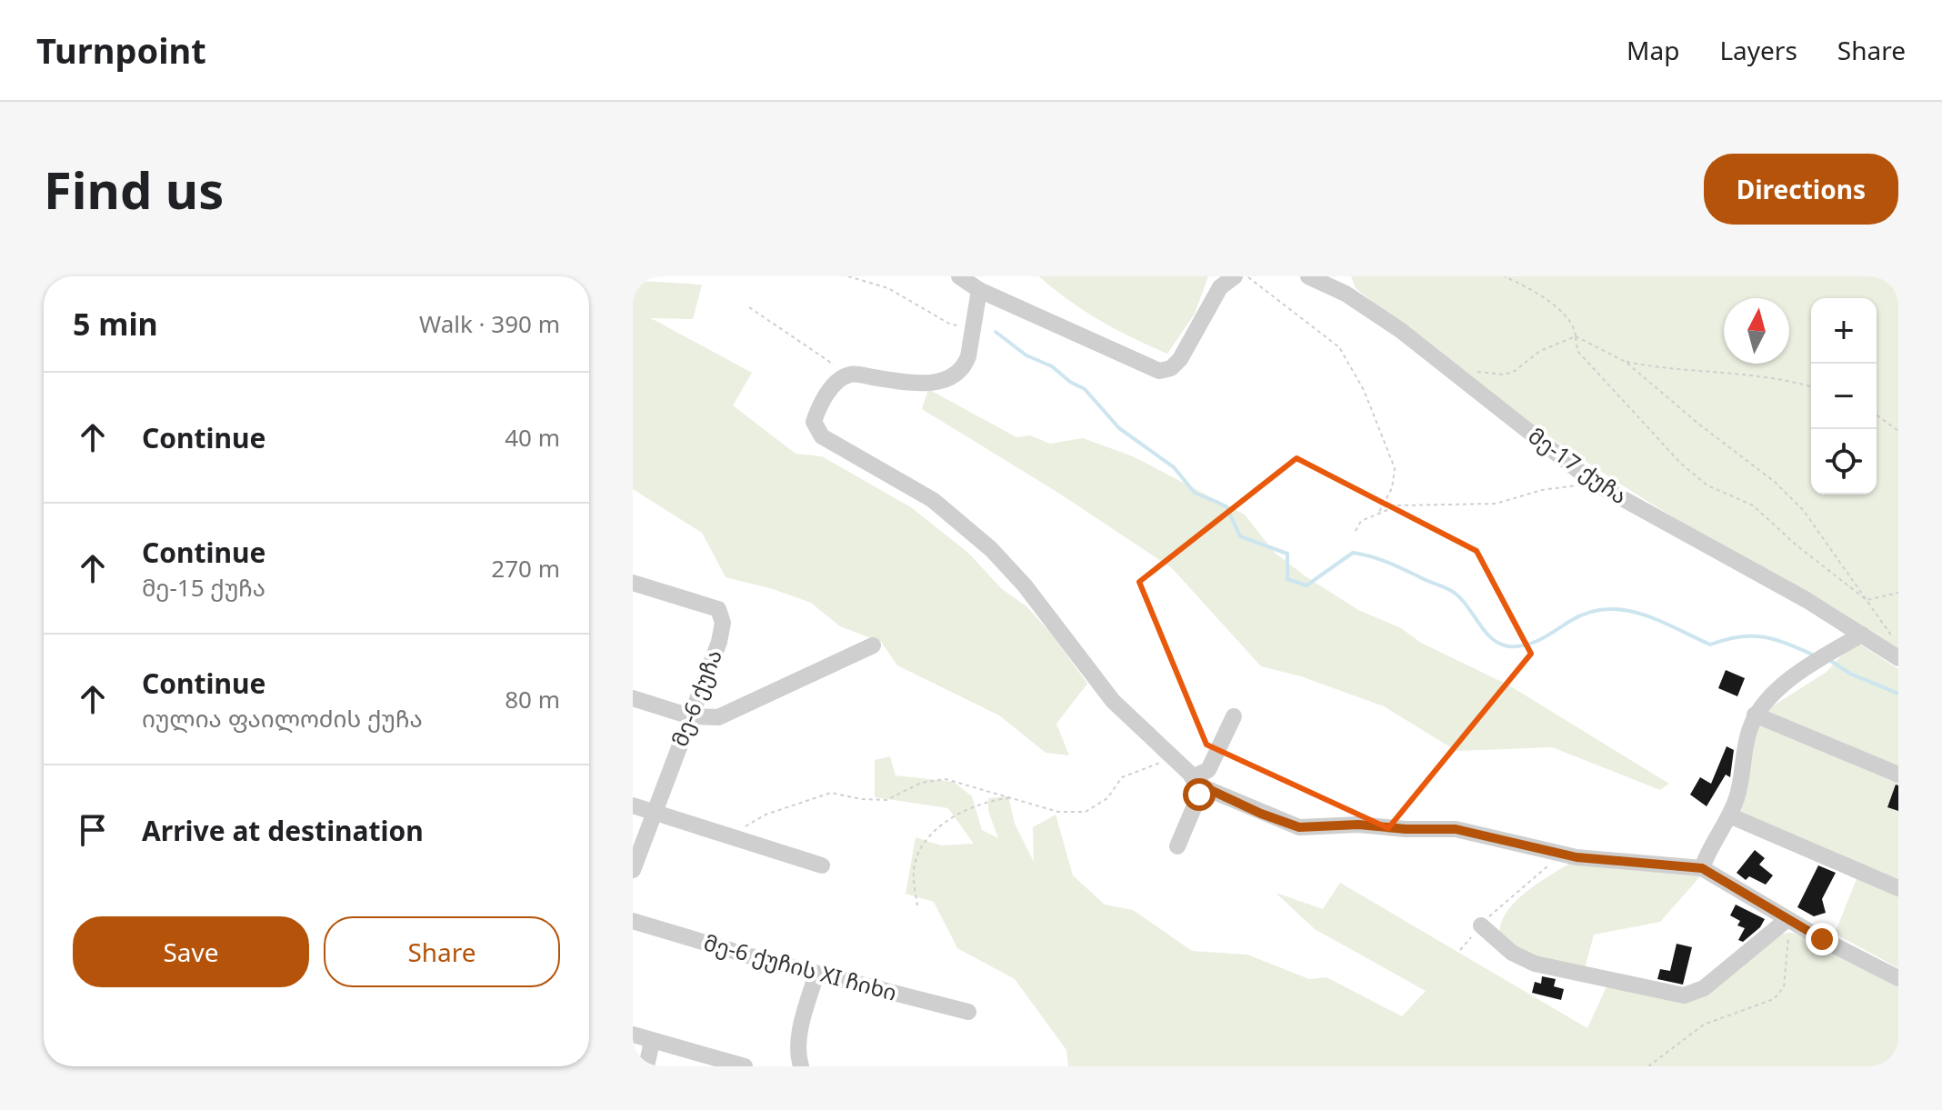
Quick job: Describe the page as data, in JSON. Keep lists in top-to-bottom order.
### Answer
{
  "streets": {
    "street": ["მე-17 ქუჩა", "მე-6 ქუჩა", "მე-6 ქუჩის XI ჩიხი"]
  },
  "north": "top",
  "page": {
    "header": "Turnpoint",
    "nav": ["Map", "Layers", "Share"],
    "buttons": [
      "Directions",
      ["Save", "Share"]
    ],
    "title": "Find us",
    "heading": ["5 min", "Walk · 390 m"],
    "map_buttons": ["+", "−"],
    "list": [
      ["Continue", "40 m"],
      ["Continue", "მე-15 ქუჩა", "270 m"],
      ["Continue", "იულია ფაილოძის ქუჩა", "80 m"],
      "Arrive at destination"
    ]
  }
}
